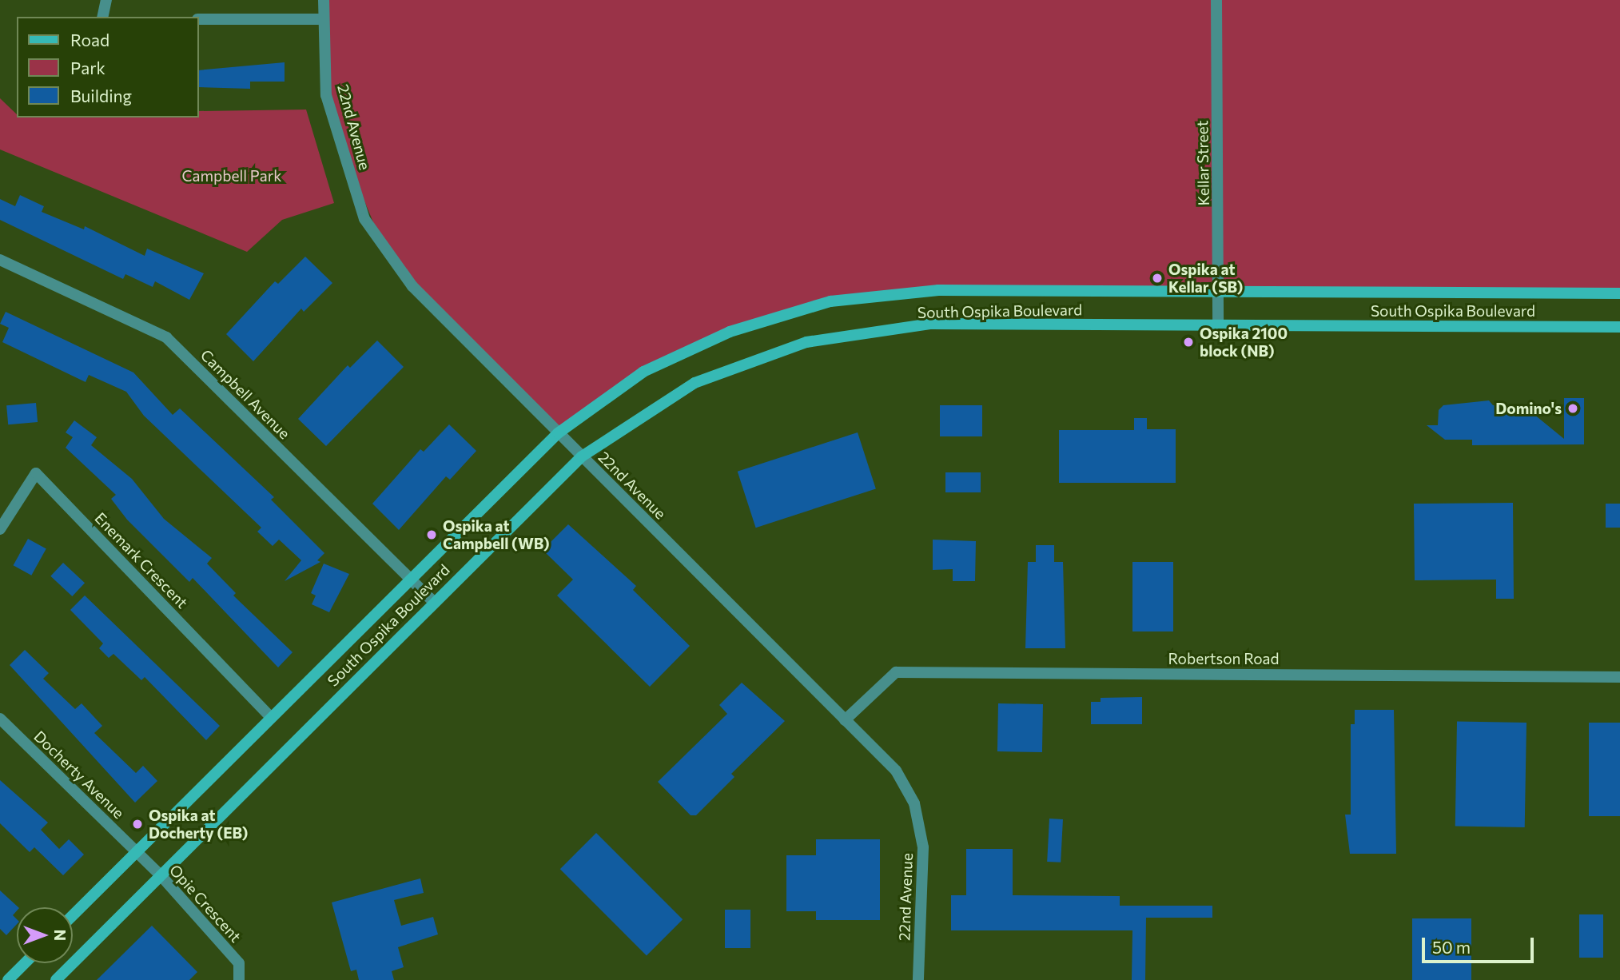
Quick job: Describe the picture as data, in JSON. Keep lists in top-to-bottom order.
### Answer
{
  "streets": {
    "main road": ["South Ospika Boulevard"],
    "street": [
      "22nd Avenue",
      "Kellar Street",
      "Campbell Avenue",
      "Enemark Crescent",
      "Robertson Road",
      "Docherty Avenue",
      "Opie Crescent"
    ]
  },
  "crossings": [
    ["22nd Avenue", "South Ospika Boulevard"],
    ["22nd Avenue", "Robertson Road"],
    ["Kellar Street", "South Ospika Boulevard"],
    ["South Ospika Boulevard", "Campbell Avenue"],
    ["South Ospika Boulevard", "Enemark Crescent"],
    ["South Ospika Boulevard", "Docherty Avenue"],
    ["South Ospika Boulevard", "Opie Crescent"],
    ["Docherty Avenue", "Opie Crescent"]
  ],
  "parks": ["Campbell Park"],
  "places": [
    "Ospika at Kellar (SB)",
    "Ospika 2100 block (NB)",
    "Domino's",
    "Ospika at Campbell (WB)",
    "Ospika at Docherty (EB)"
  ],
  "legend": ["Road", "Park", "Building"],
  "scale_bar": "50 m",
  "north": "right"
}
